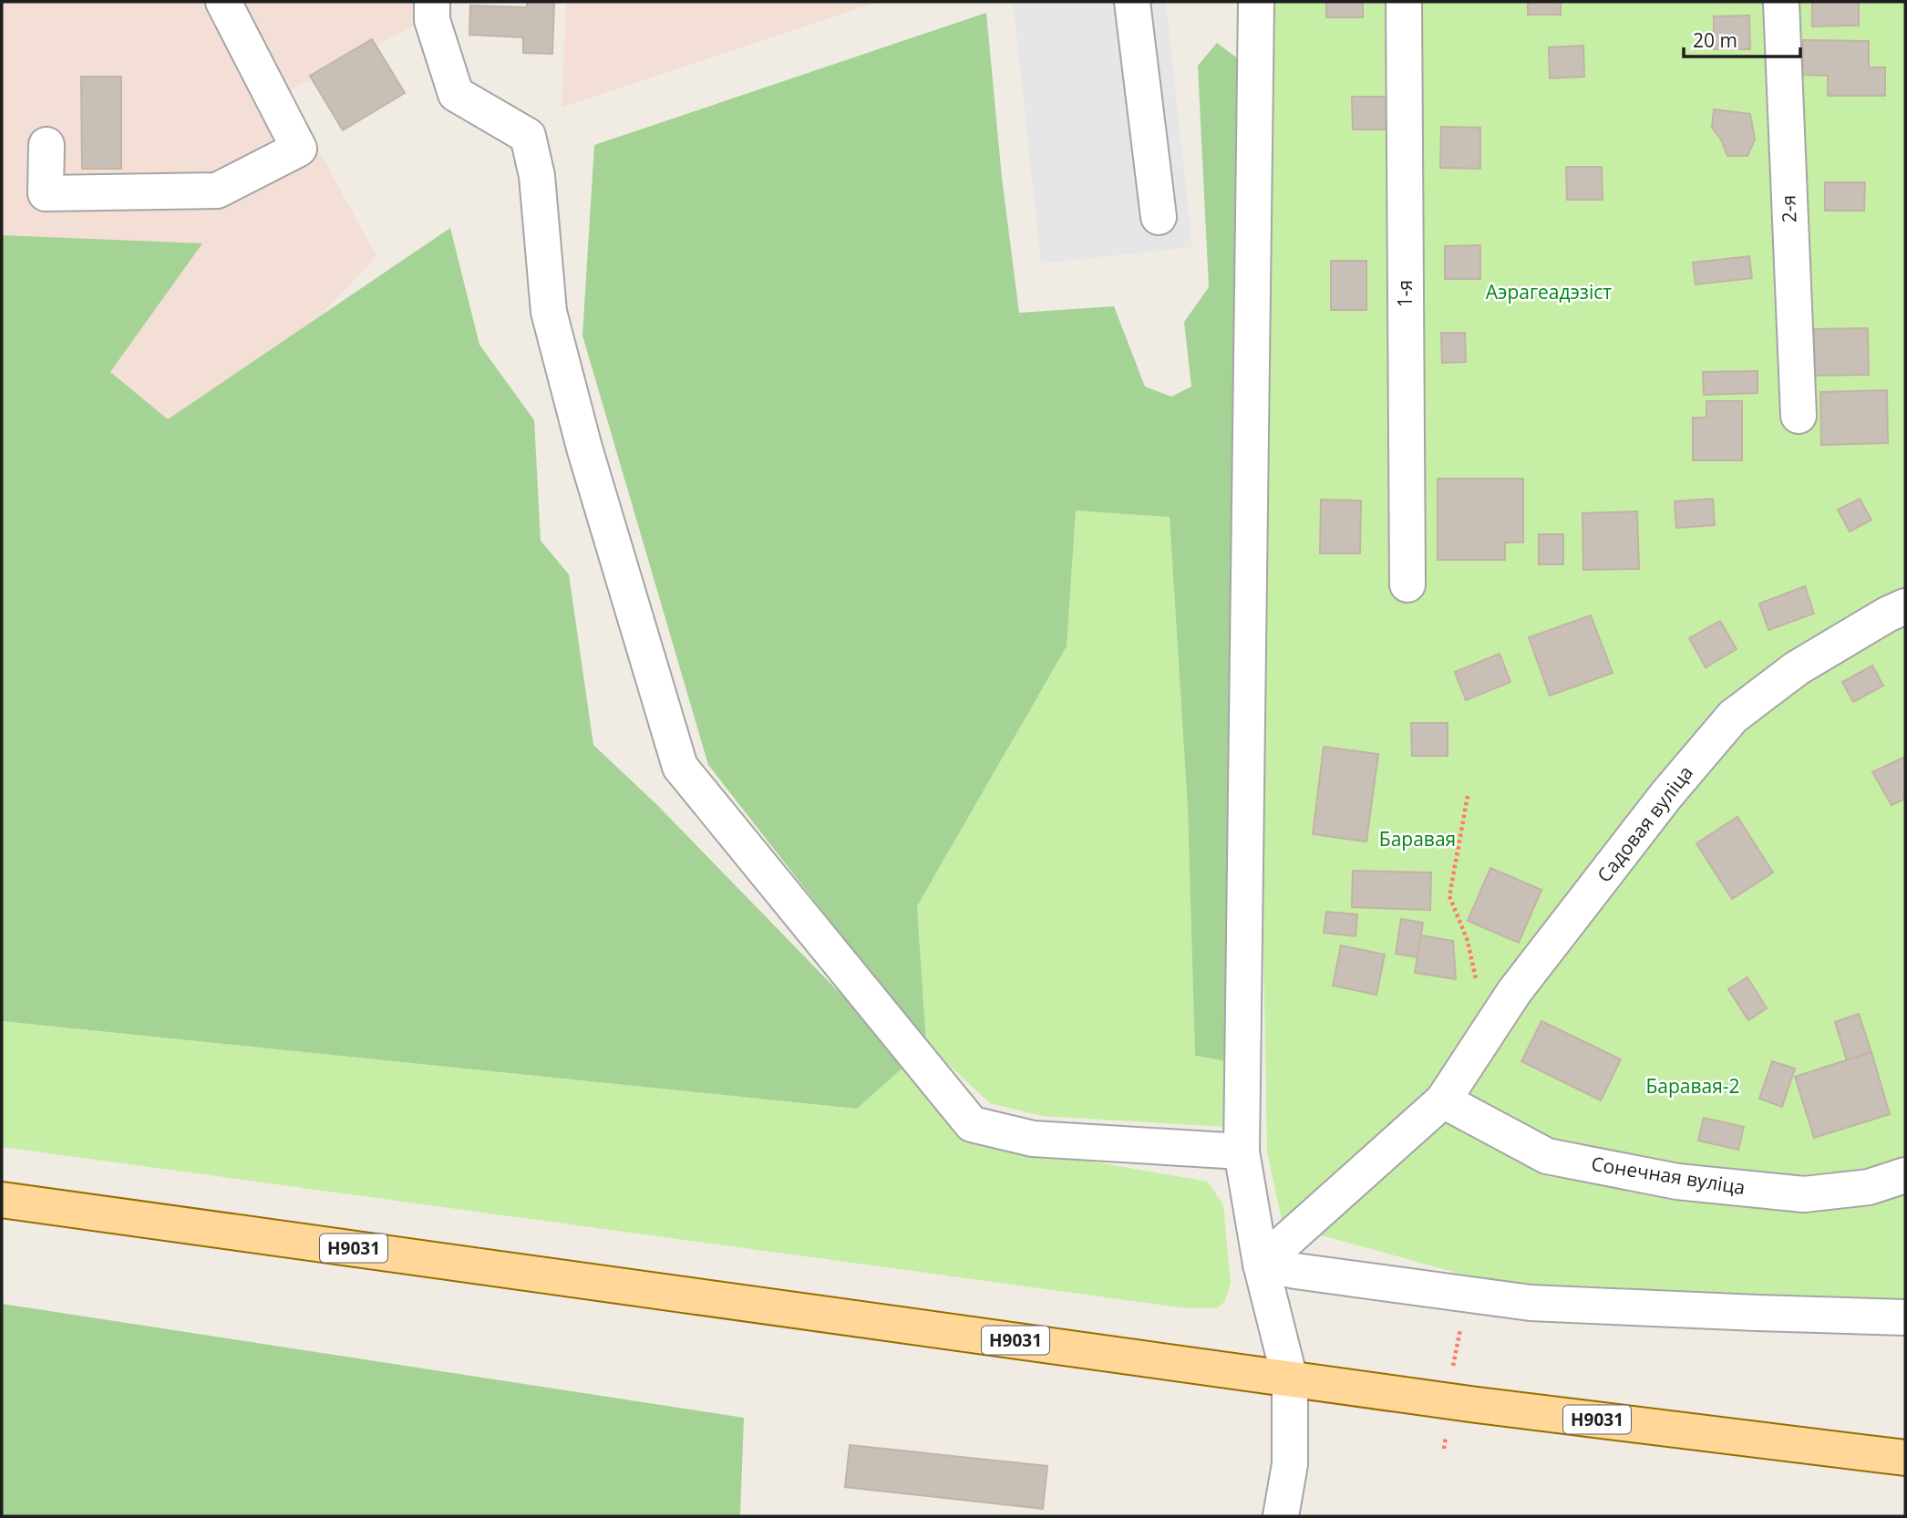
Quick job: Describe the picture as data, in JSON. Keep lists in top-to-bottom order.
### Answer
{
  "streets": {
    "main road": ["Н9031"],
    "street": [
      "2-я",
      "1-я",
      "Садовая вуліца",
      "Сонечная вуліца"
    ]
  },
  "crossings": [
    ["Садовая вуліца", "Сонечная вуліца"]
  ],
  "parks": ["Аэрагеадэзіст", "Баравая", "Баравая-2"],
  "scale_bar": "20 m"
}
